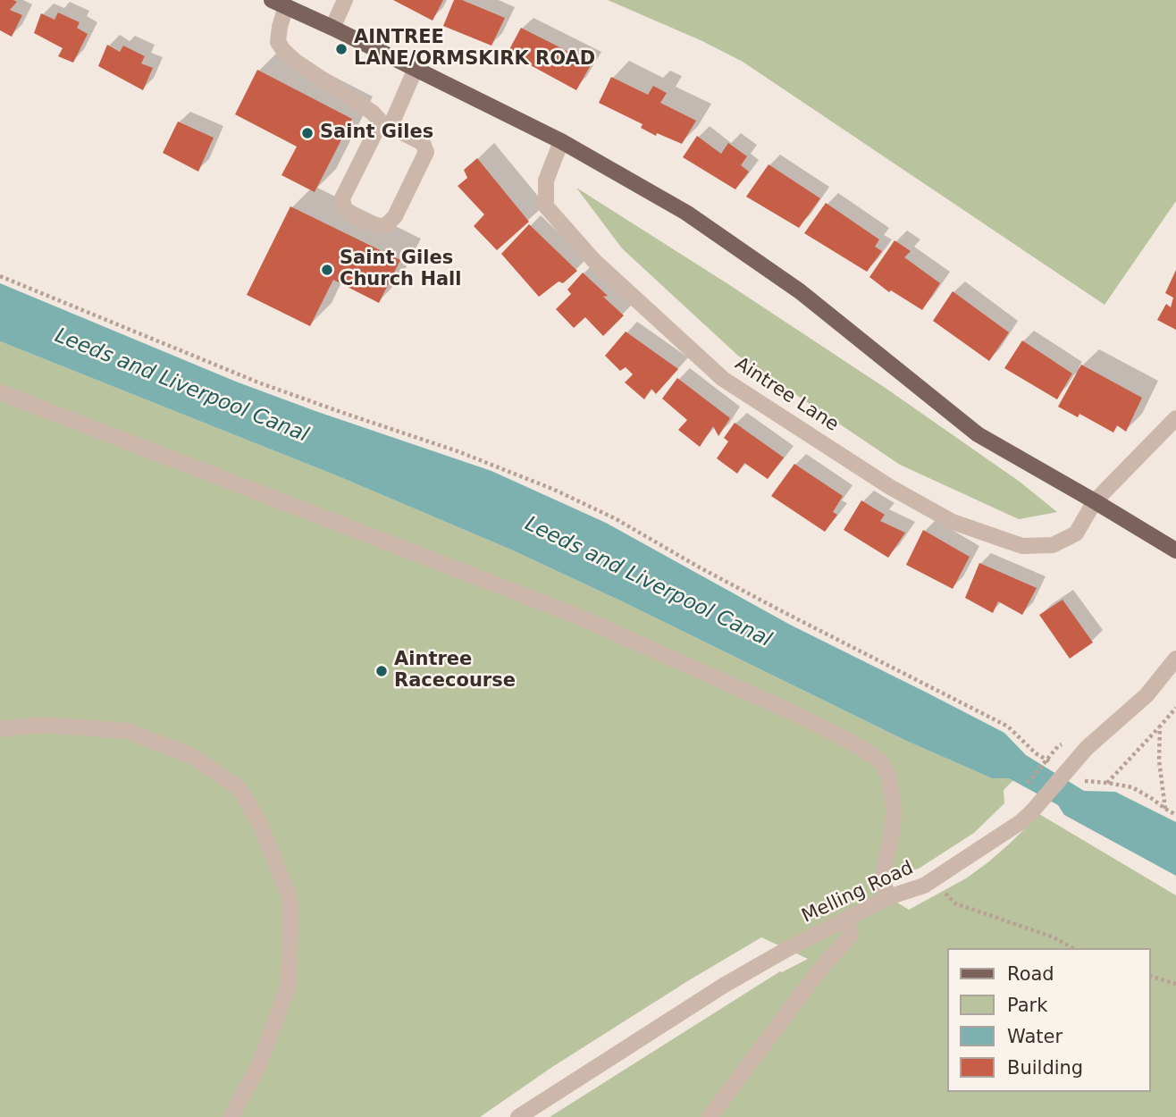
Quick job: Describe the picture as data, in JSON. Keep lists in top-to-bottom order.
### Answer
{
  "streets": {
    "street": ["Aintree Lane", "Melling Road"]
  },
  "water": ["Leeds and Liverpool Canal"],
  "places": [
    "AINTREE LANE/ORMSKIRK ROAD",
    "Saint Giles",
    "Saint Giles Church Hall",
    "Aintree Racecourse"
  ],
  "legend": [
    "Road",
    "Park",
    "Water",
    "Building"
  ]
}
